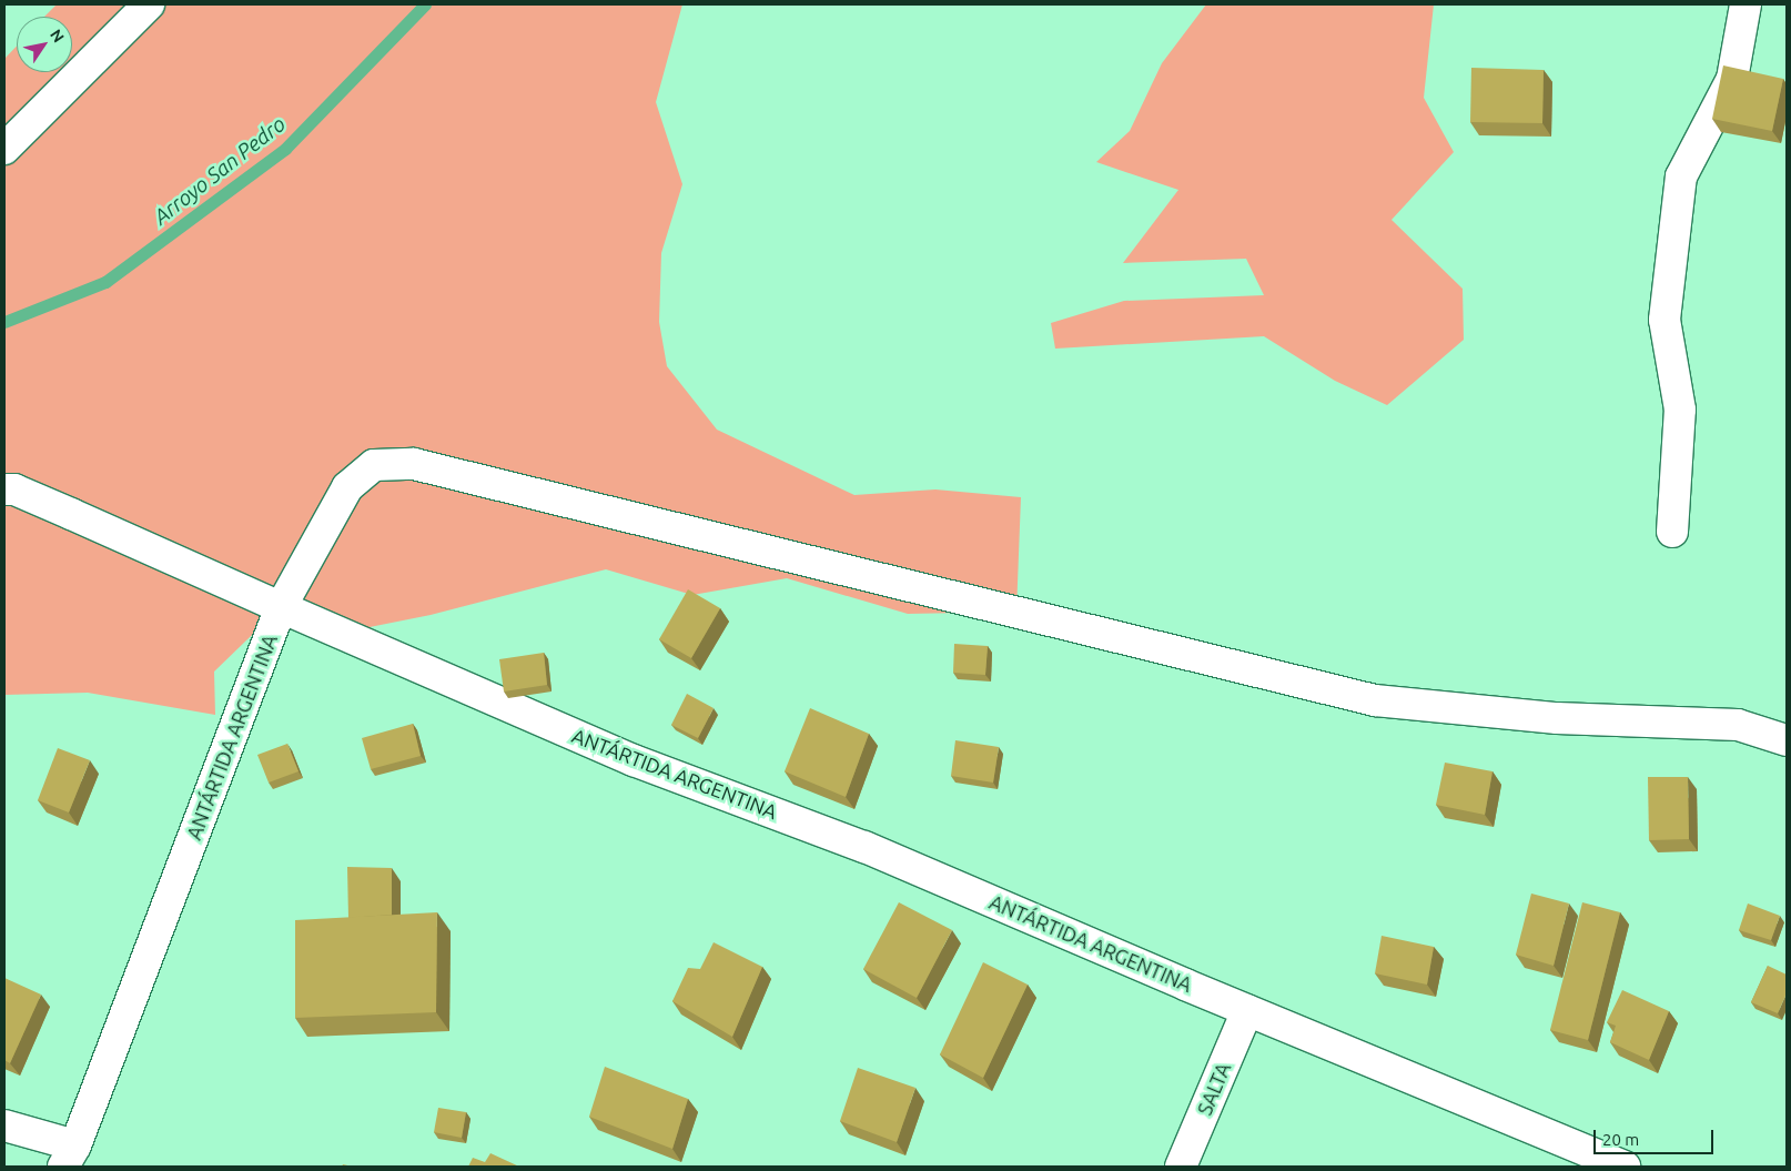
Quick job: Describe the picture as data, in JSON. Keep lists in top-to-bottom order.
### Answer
{
  "streets": {
    "street": ["ANTÁRTIDA ARGENTINA", "SALTA"]
  },
  "crossings": [
    ["ANTÁRTIDA ARGENTINA", "SALTA"]
  ],
  "water": ["Arroyo San Pedro"],
  "scale_bar": "20 m",
  "north": "top right"
}
